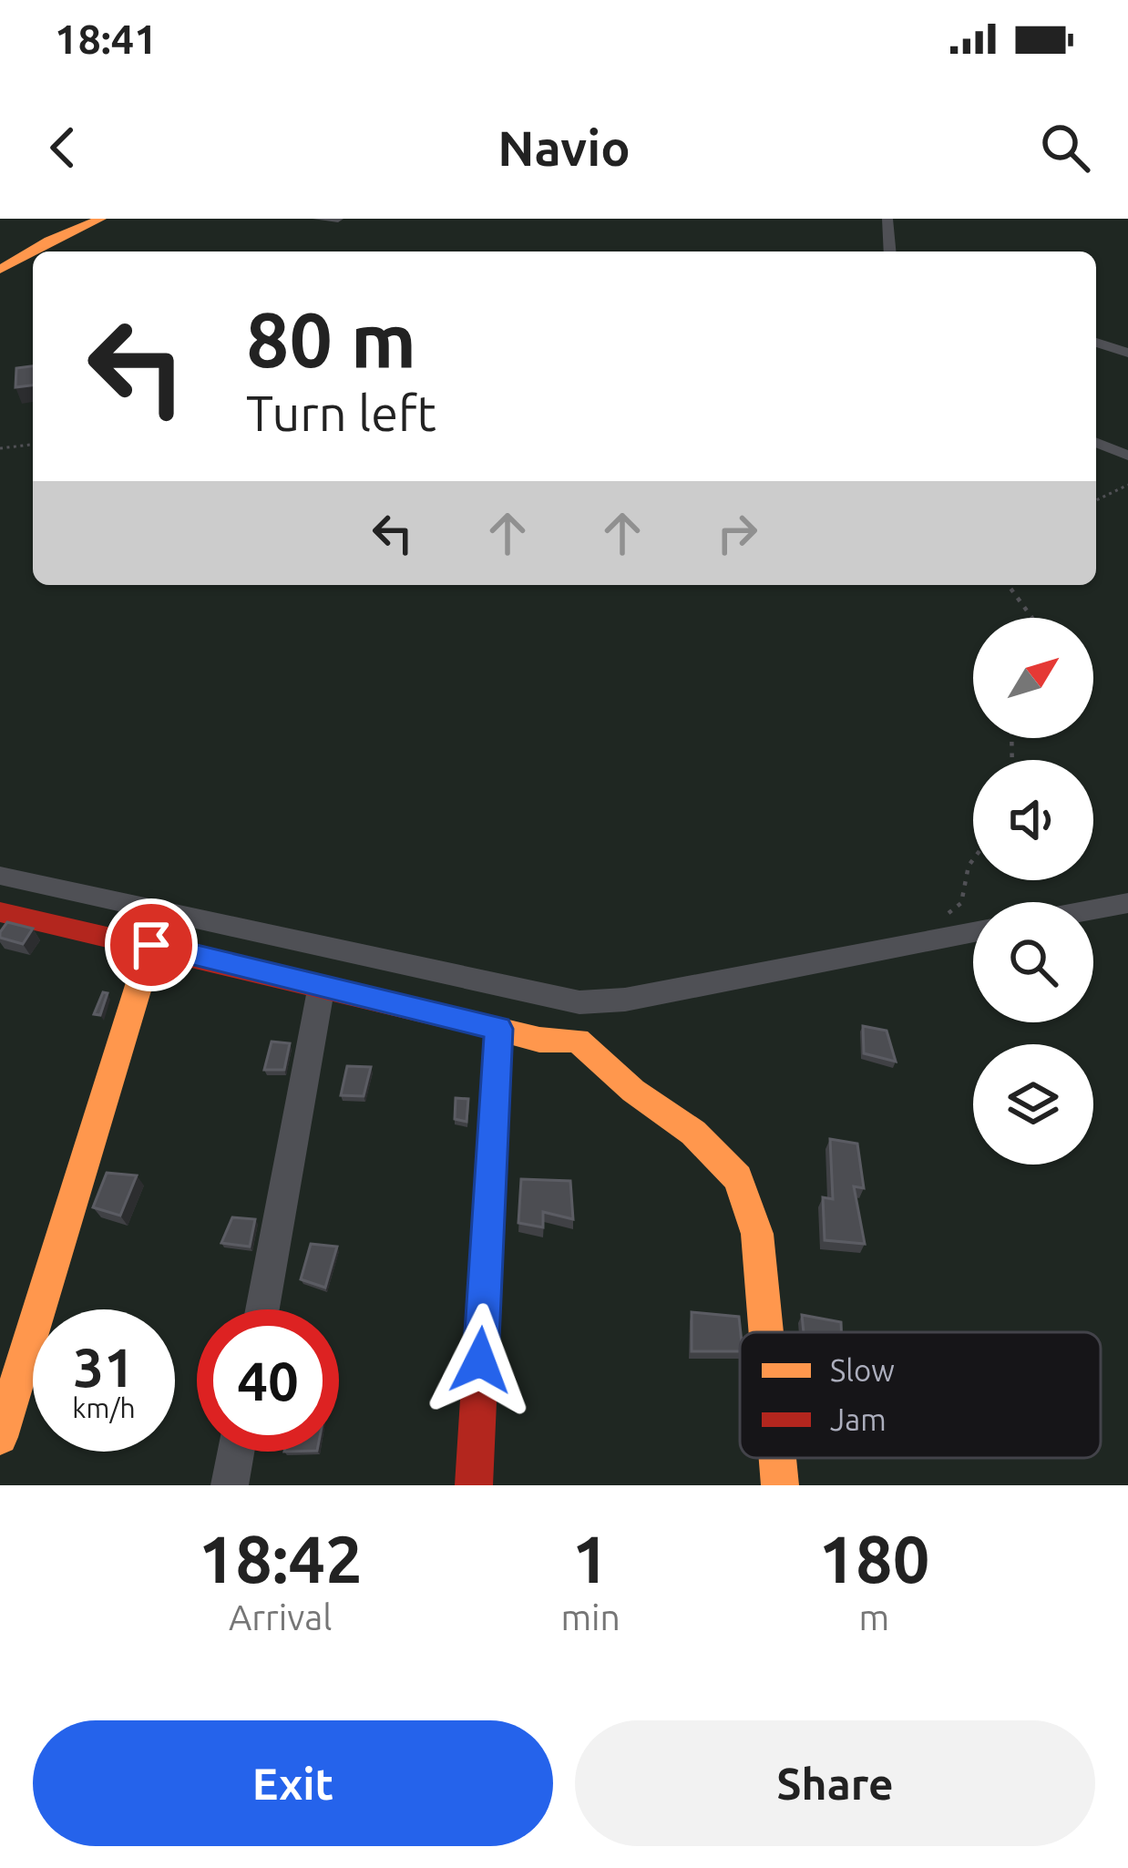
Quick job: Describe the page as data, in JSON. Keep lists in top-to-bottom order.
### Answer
{
  "legend": ["Slow", "Jam"],
  "north": "top right",
  "page": {
    "status": "18:41",
    "header": "Navio",
    "turn": ["80 m", "Turn left"],
    "speed": "31 km/h",
    "limit": "40",
    "eta": [
      "18:42",
      "Arrival",
      "1",
      "min",
      "180",
      "m"
    ],
    "buttons": ["Exit", "Share"]
  }
}
